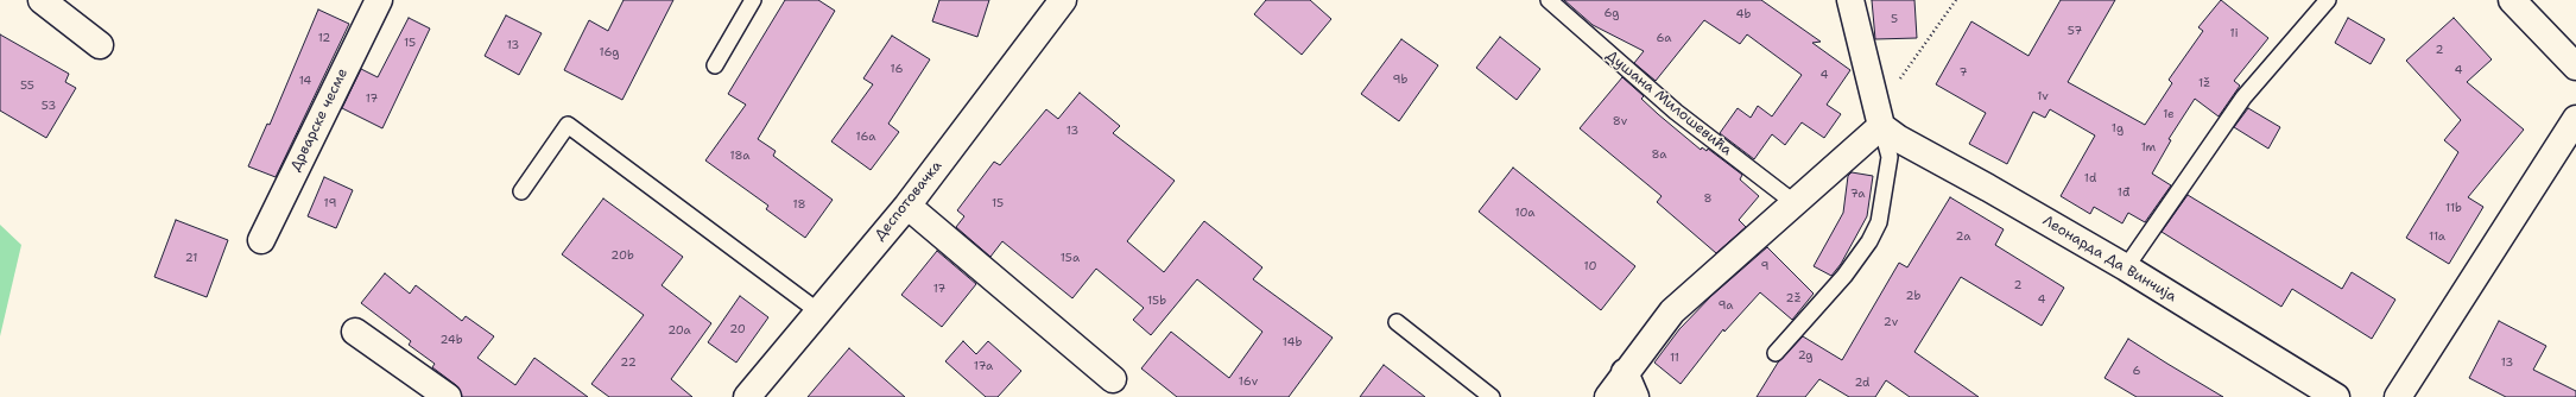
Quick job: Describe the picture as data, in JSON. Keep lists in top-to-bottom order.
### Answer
{
  "streets": {
    "street": ["Дрварске чесме", "Деспотовачка", "Леонарда Да Винчија"],
    "lane": ["Душана Милошевића"]
  },
  "house_numbers": [
    "6g",
    "4b",
    "5",
    "57",
    "1i",
    "12",
    "6a",
    "15",
    "13",
    "2",
    "16g",
    "16",
    "4",
    "7",
    "4",
    "9b",
    "14",
    "1ž",
    "55",
    "1v",
    "17",
    "53",
    "1e",
    "8v",
    "1g",
    "13",
    "16a",
    "1m",
    "8a",
    "18a",
    "1d",
    "1đ",
    "7a",
    "8",
    "19",
    "15",
    "18",
    "11b",
    "10a",
    "2a",
    "11a",
    "20b",
    "21",
    "15a",
    "10",
    "9",
    "2",
    "17",
    "2b",
    "2ž",
    "4",
    "15b",
    "9a",
    "2v",
    "20",
    "20a",
    "24b",
    "14b",
    "2g",
    "11",
    "22",
    "13",
    "17a",
    "6",
    "16v",
    "2d"
  ]
}
